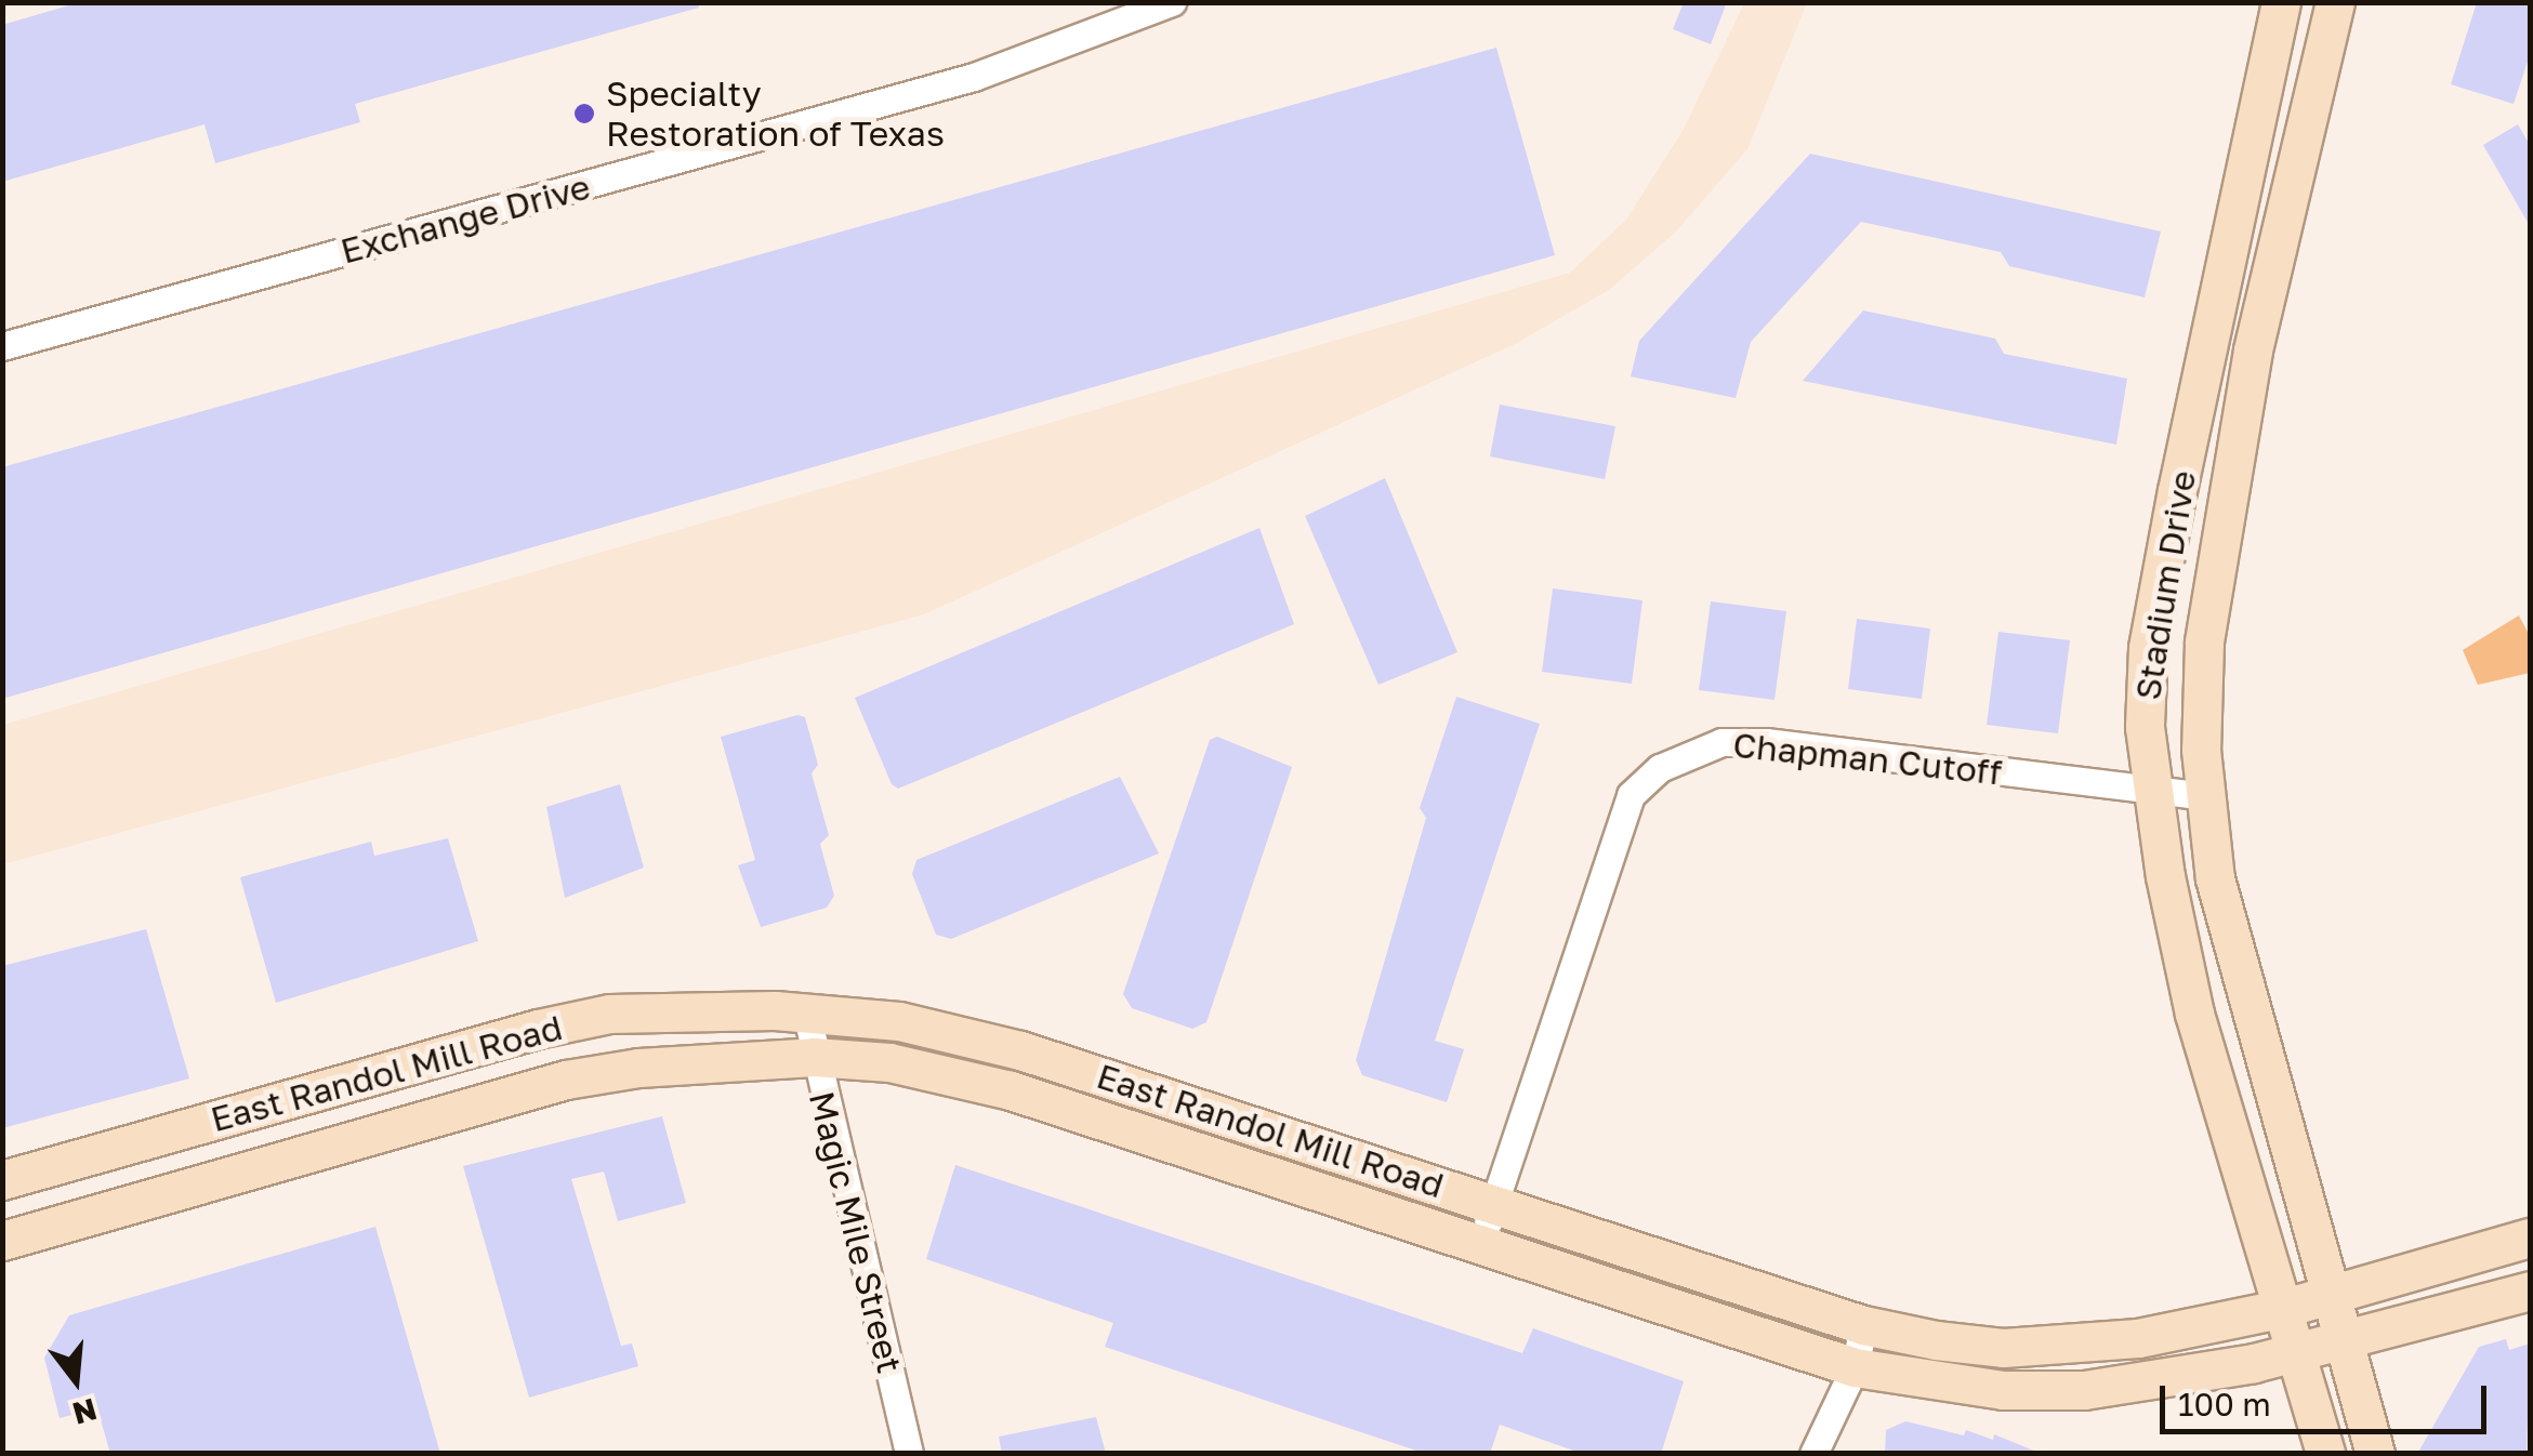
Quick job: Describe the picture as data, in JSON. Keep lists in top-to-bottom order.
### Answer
{
  "streets": {
    "main road": ["Stadium Drive", "East Randol Mill Road"],
    "street": ["Exchange Drive", "Chapman Cutoff", "Magic Mile Street"]
  },
  "crossings": [
    ["Stadium Drive", "Chapman Cutoff"],
    ["Stadium Drive", "East Randol Mill Road"],
    ["Chapman Cutoff", "East Randol Mill Road"],
    ["East Randol Mill Road", "Magic Mile Street"]
  ],
  "places": ["Specialty Restoration of Texas"],
  "scale_bar": "100 m",
  "north": "bottom"
}
